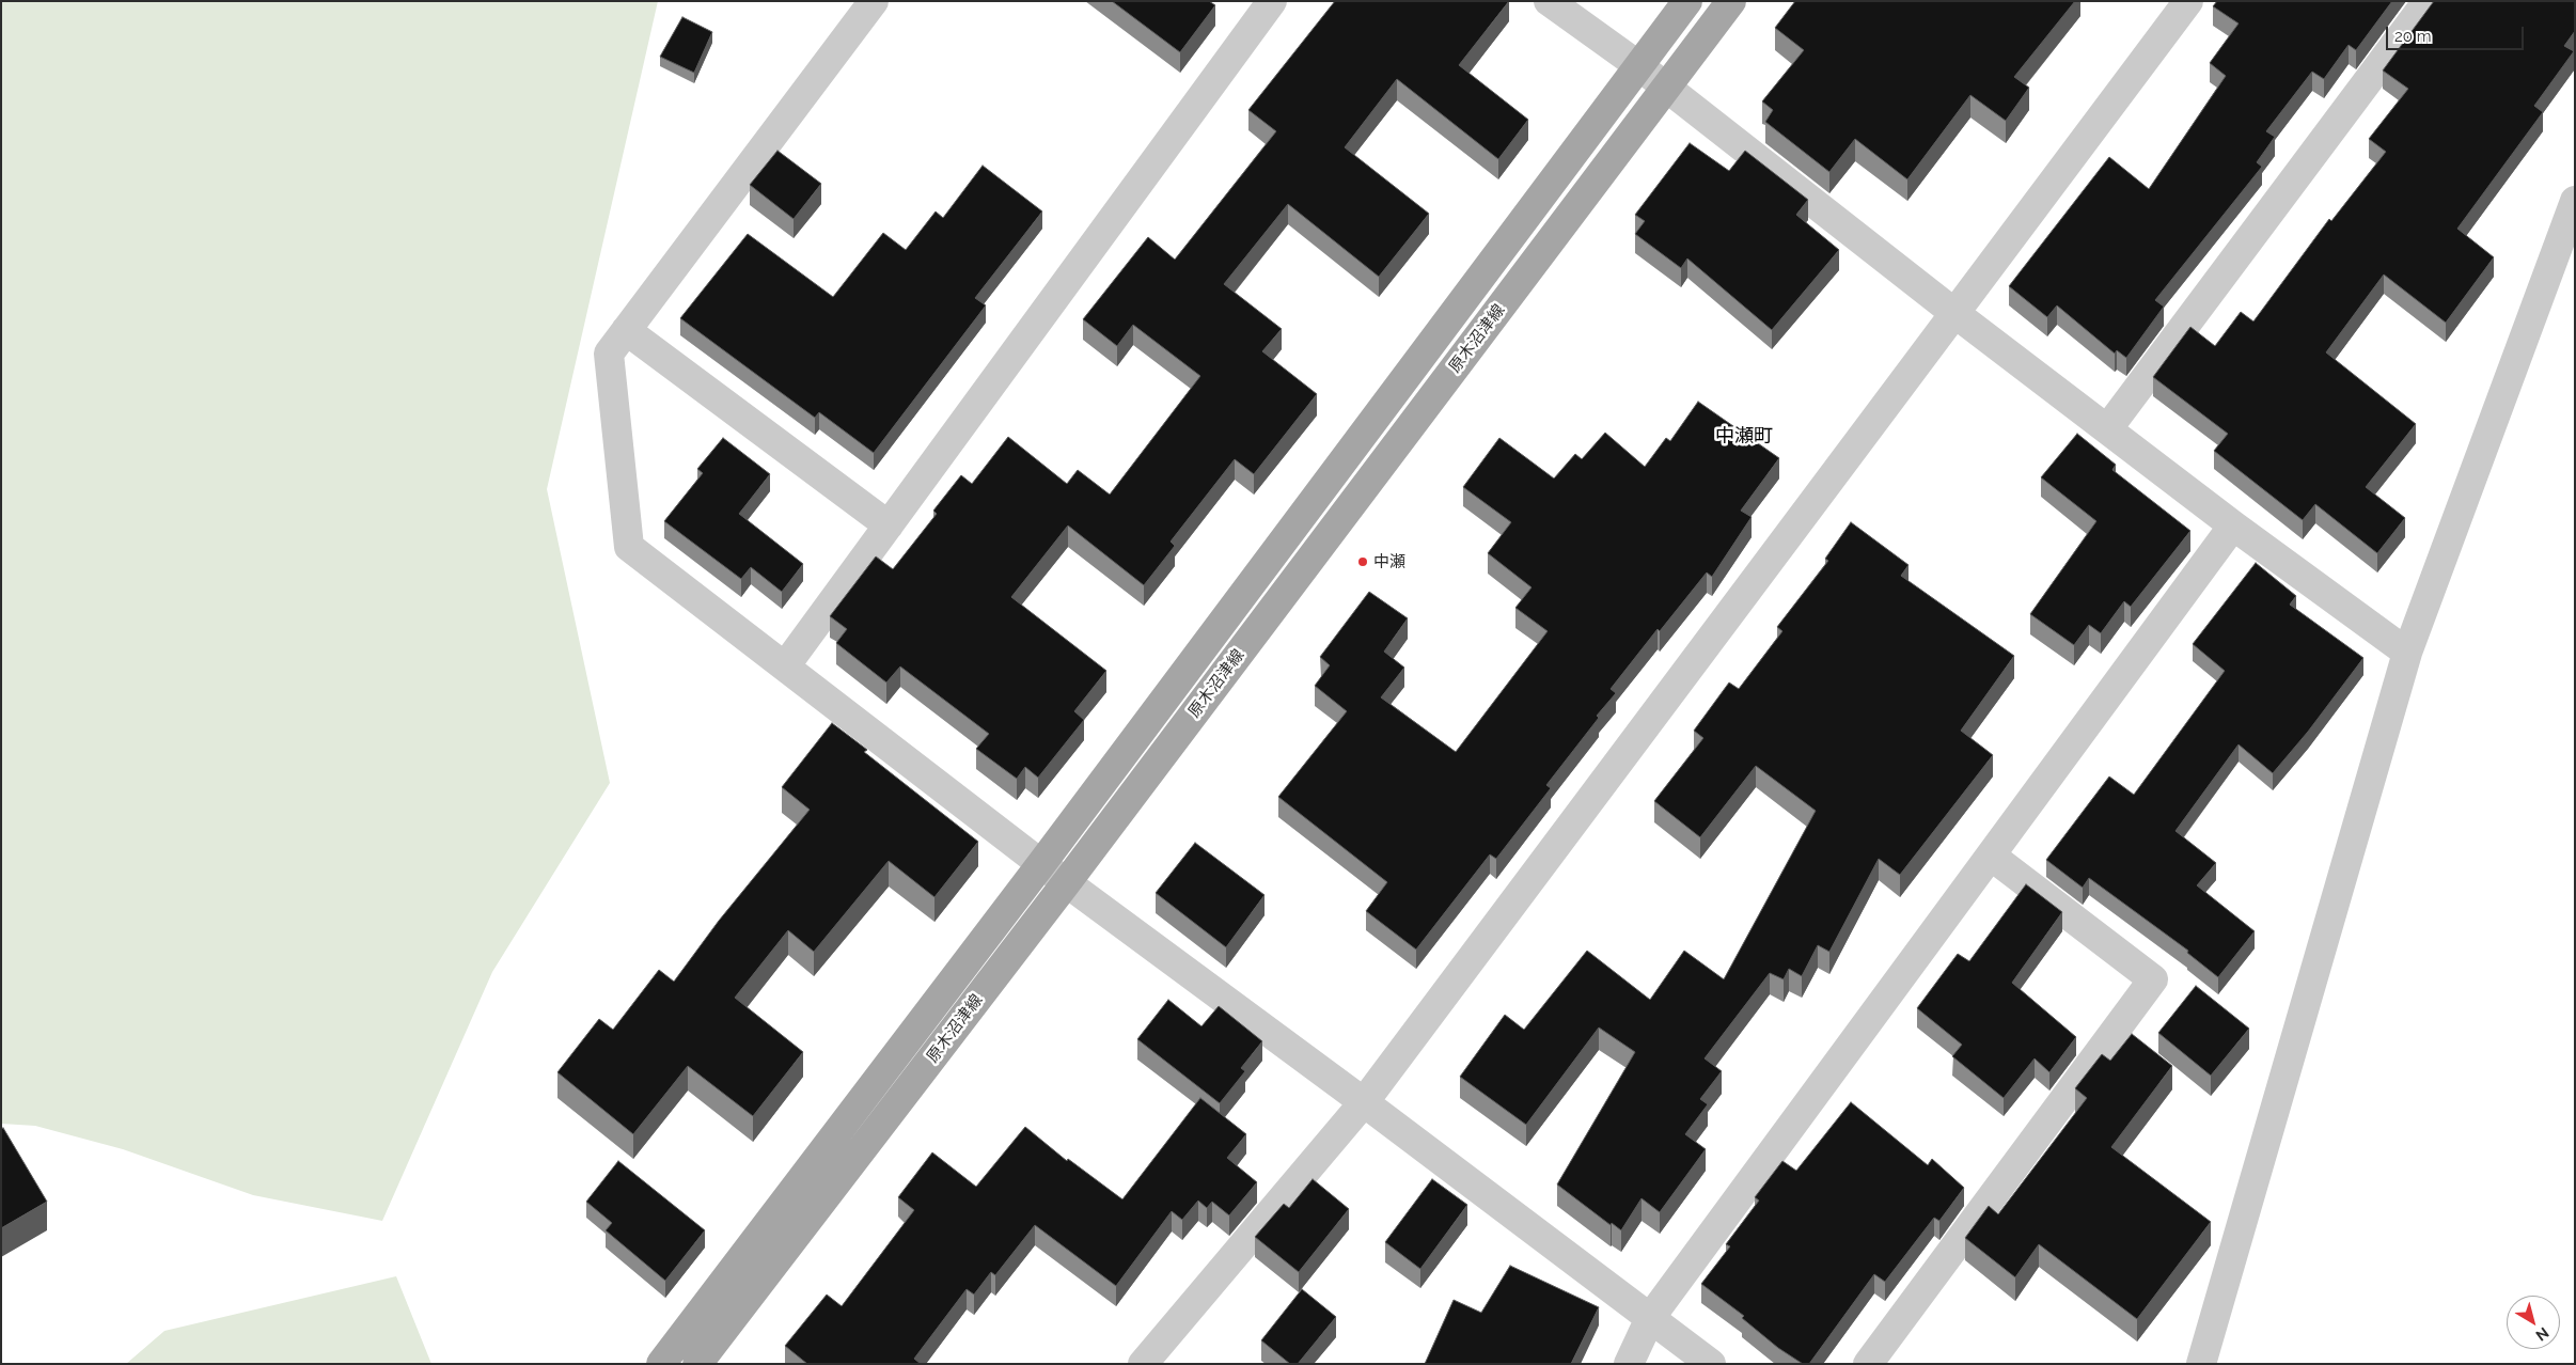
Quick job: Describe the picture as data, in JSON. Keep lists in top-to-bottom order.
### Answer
{
  "streets": {
    "main road": ["原木沼津線"]
  },
  "districts": ["中瀬町"],
  "places": ["中瀬"],
  "scale_bar": "20 m",
  "north": "bottom right"
}
